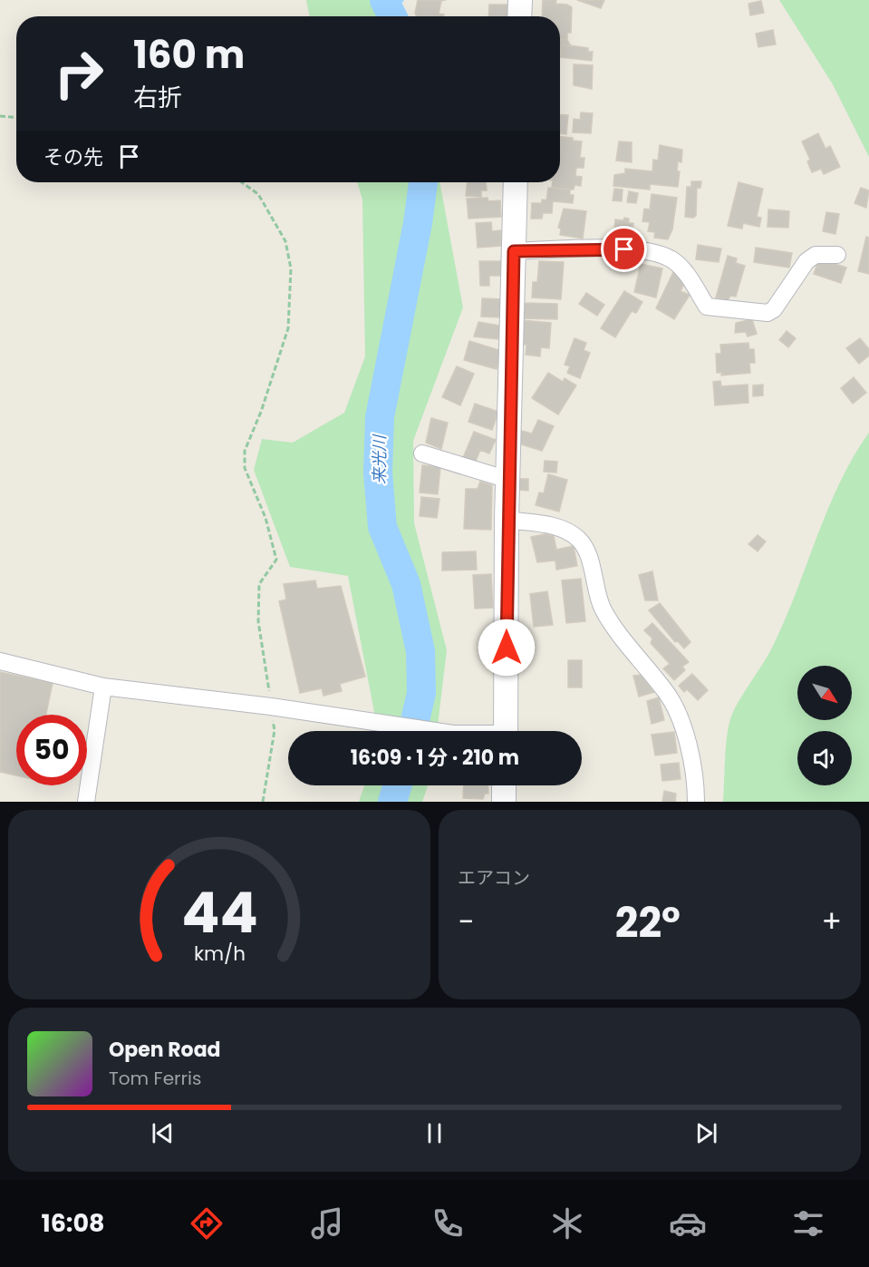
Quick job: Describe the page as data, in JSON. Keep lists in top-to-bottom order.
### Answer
{
  "water": ["来光川"],
  "north": "bottom right",
  "page": {
    "turn": ["160 m", "右折"],
    "then": "その先",
    "limit": "50",
    "trip": "16:09 · 1 分 · 210 m",
    "tile": "エアコン",
    "heat": ["−", "22°", "+"],
    "song": ["Open Road", "Tom Ferris"],
    "tabs": "16:08",
    "gauge": ["44", "km/h"]
  }
}
